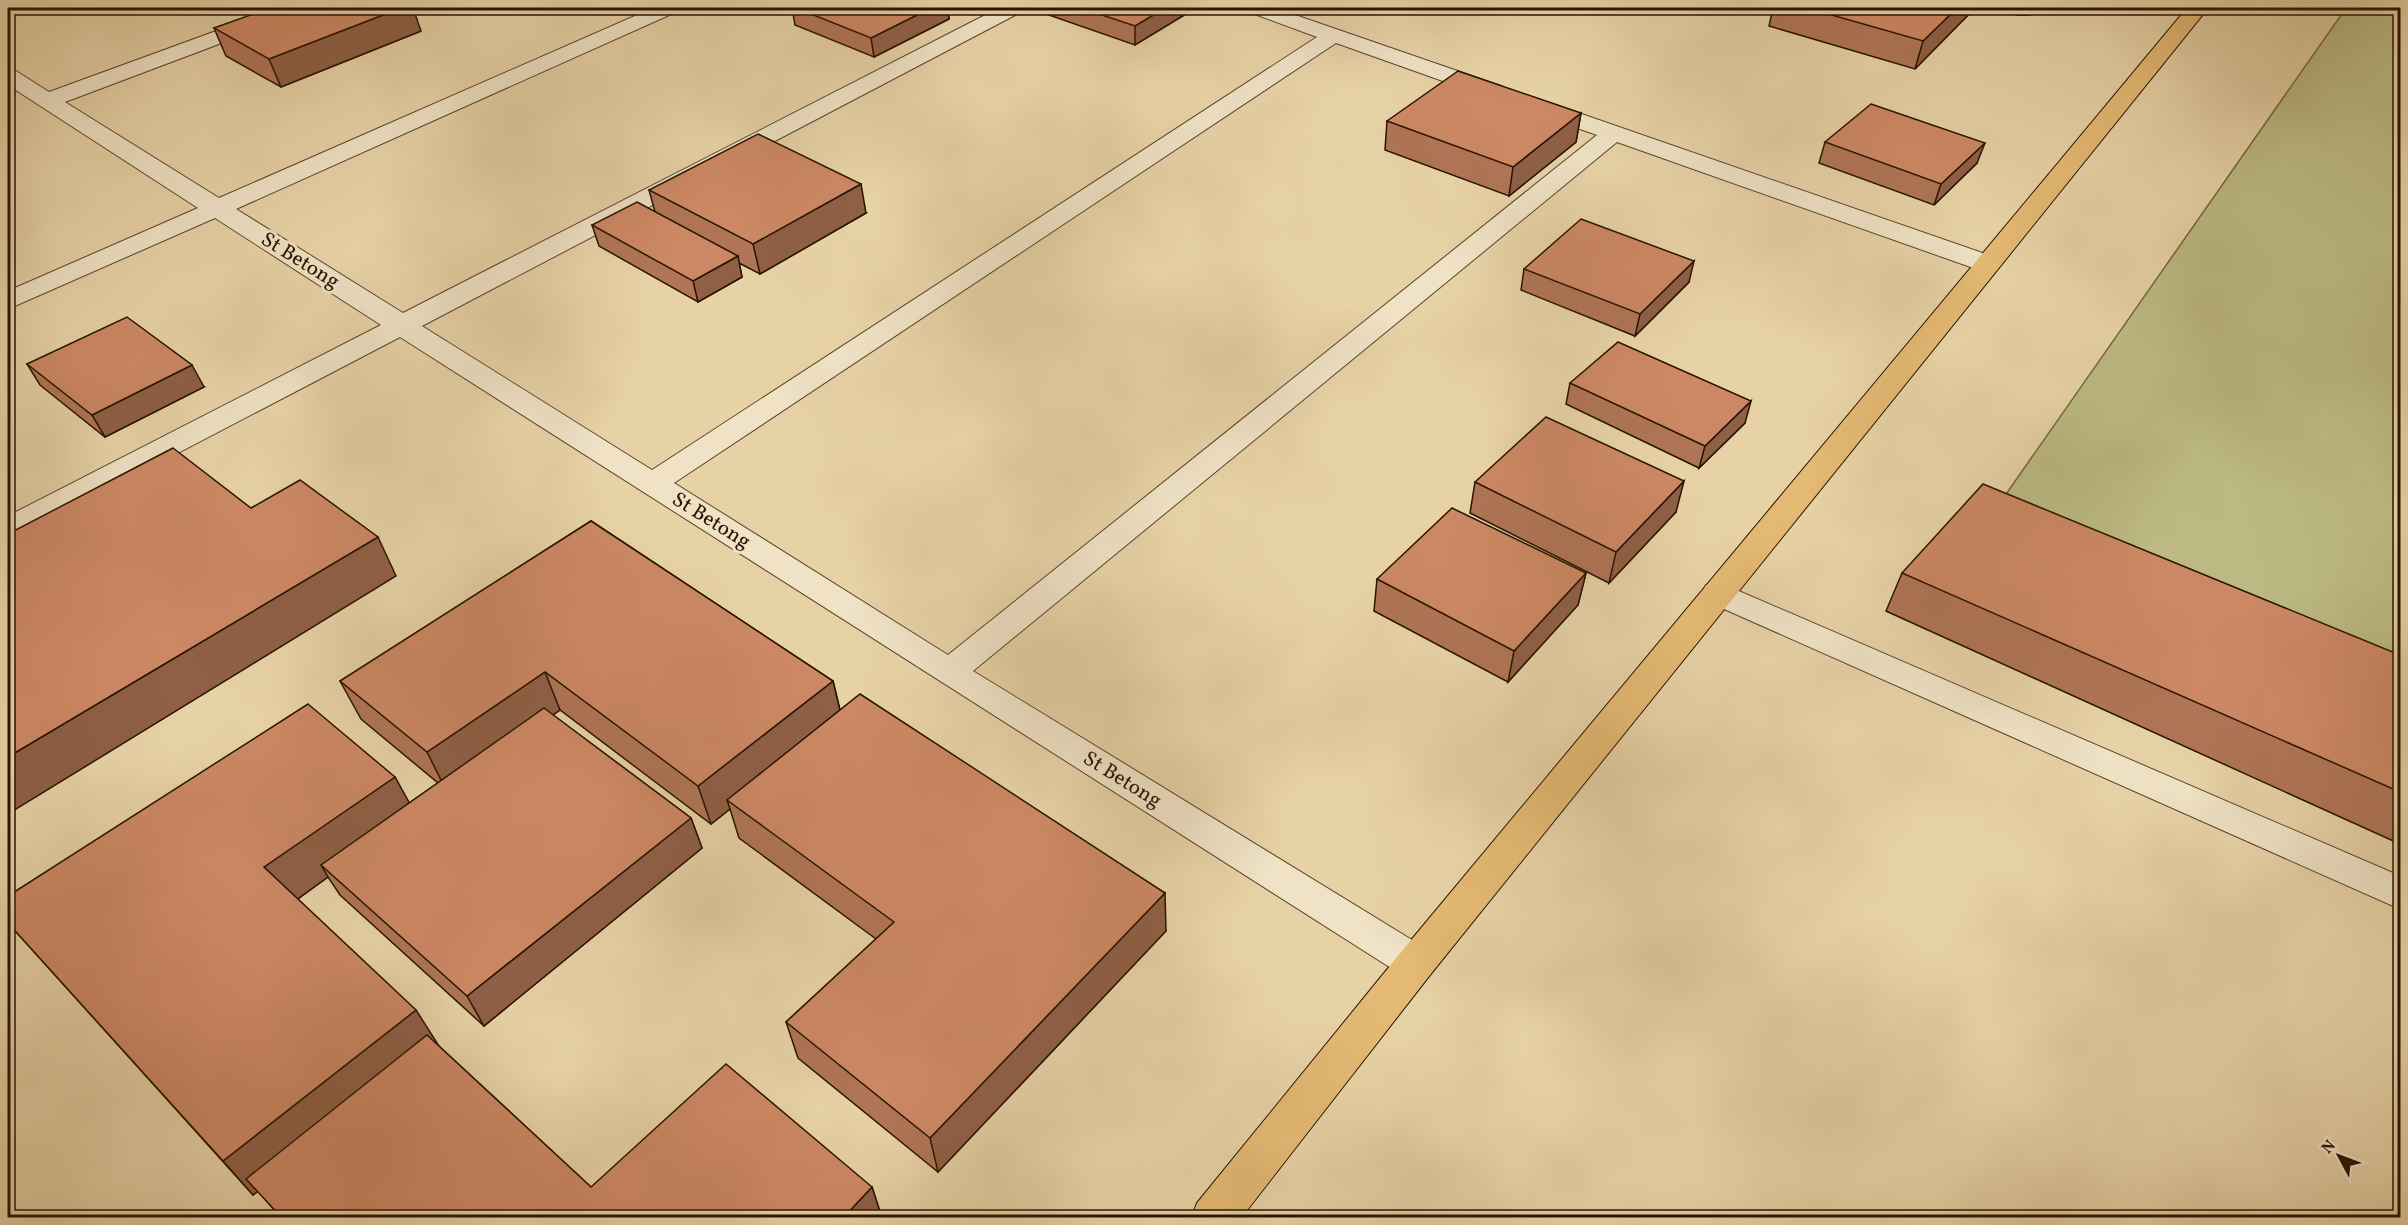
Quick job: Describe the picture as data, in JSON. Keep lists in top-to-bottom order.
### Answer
{
  "streets": {
    "street": ["St Betong"]
  },
  "north": "top left"
}
